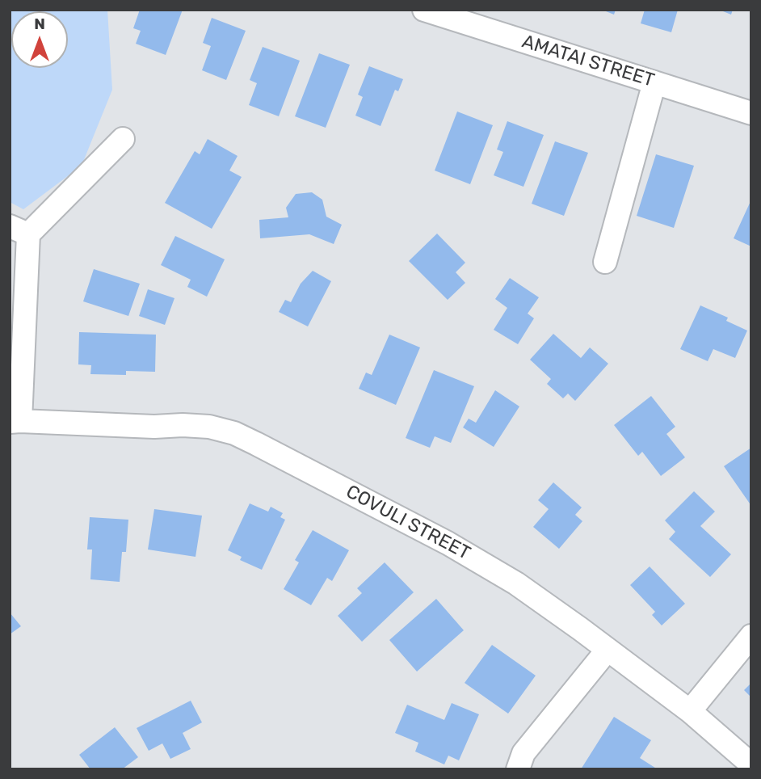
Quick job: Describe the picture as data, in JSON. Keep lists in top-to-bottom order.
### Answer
{
  "streets": {
    "street": ["AMATAI STREET", "COVULI STREET"]
  },
  "north": "top"
}
